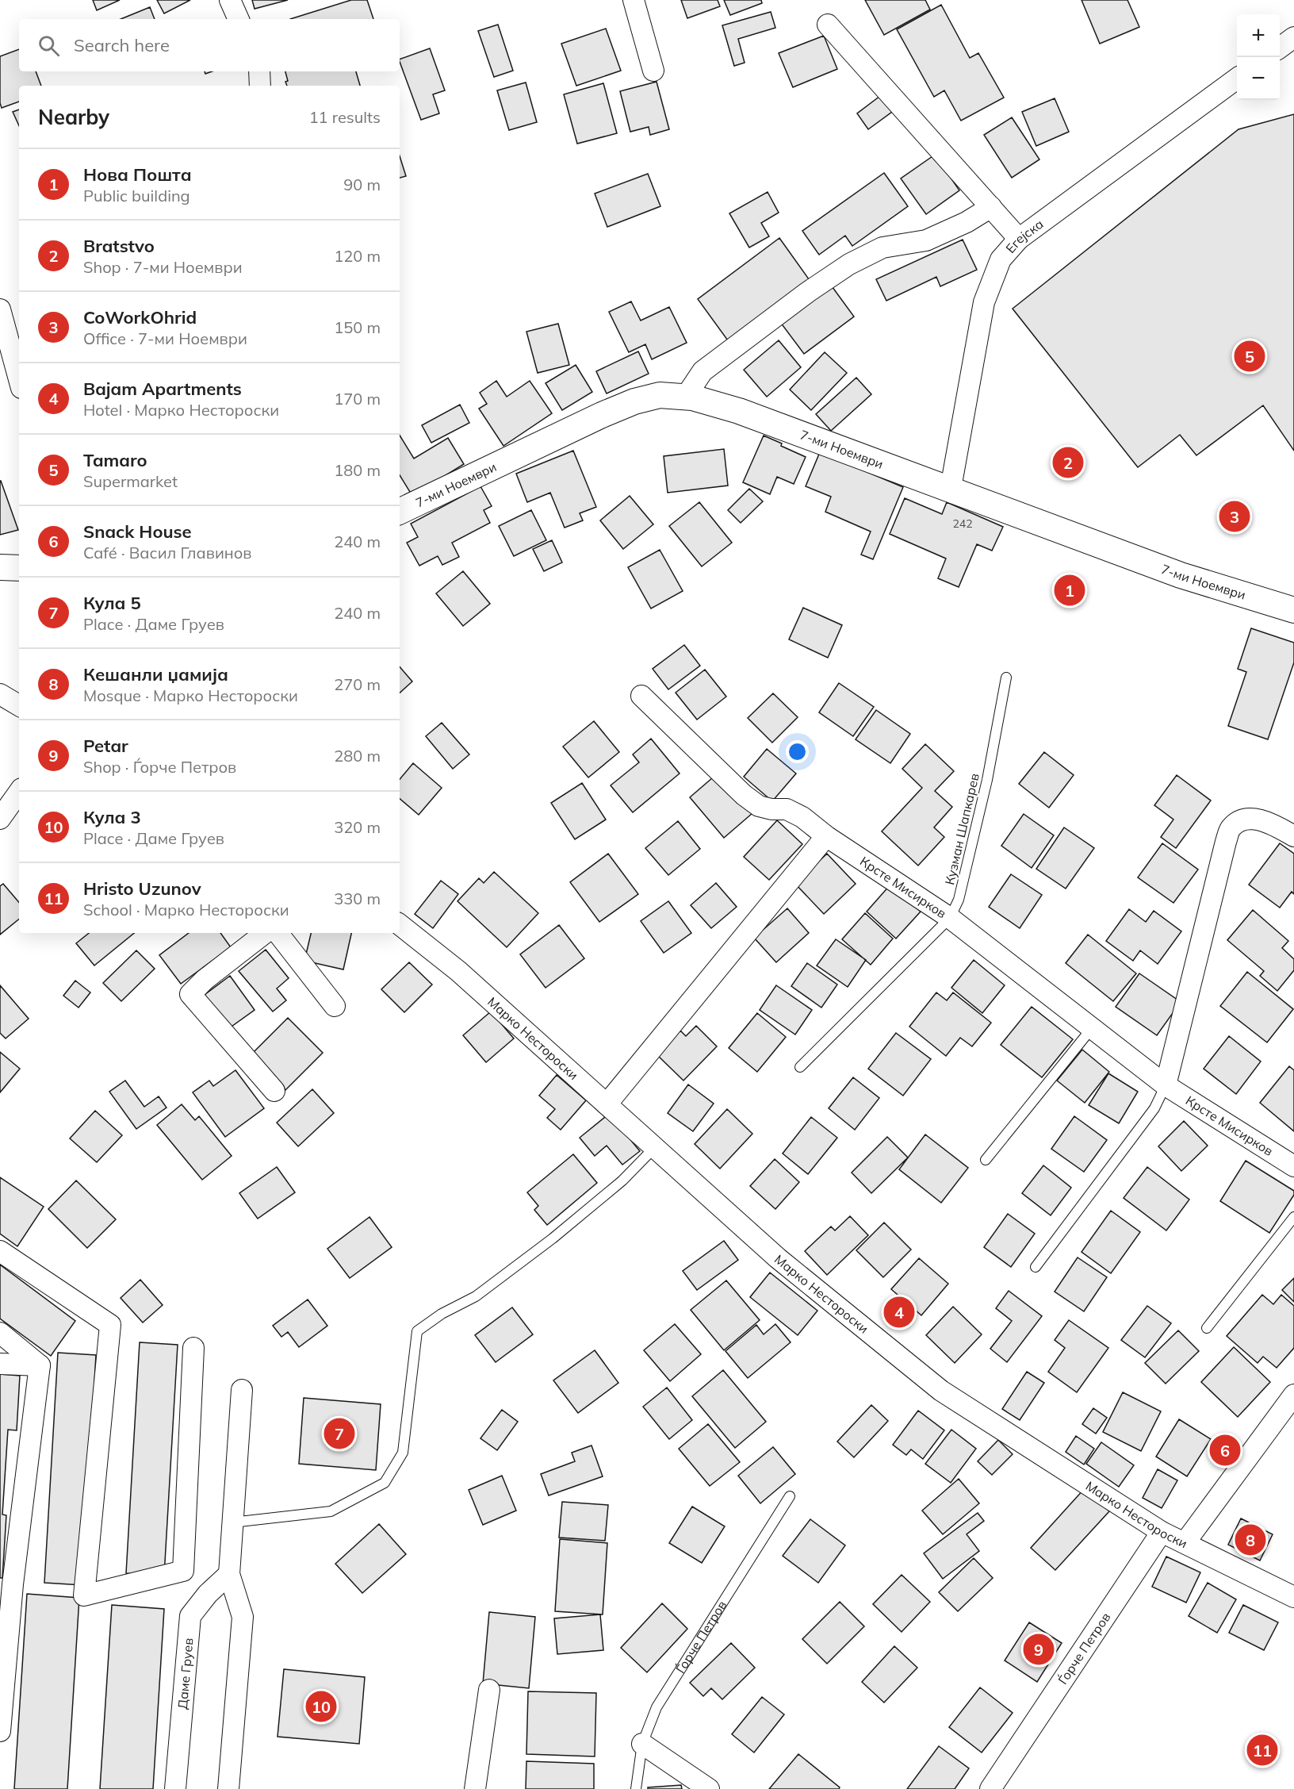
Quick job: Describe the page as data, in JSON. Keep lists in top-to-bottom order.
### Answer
{
  "streets": {
    "street": [
      "Егејска",
      "7-ми Ноември",
      "Крсте Мисирков",
      "Марко Нестороски",
      "Ѓорче Петров",
      "Даме Груев"
    ],
    "lane": ["Кузман Шапкарев"]
  },
  "crossings": [
    ["Егејска", "7-ми Ноември"],
    ["Кузман Шапкарев", "Крсте Мисирков"],
    ["Марко Нестороски", "Ѓорче Петров"]
  ],
  "house_numbers": ["242"],
  "page": {
    "map_buttons": ["+", "−"],
    "search": "Search here",
    "heading": ["Nearby", "11 results"],
    "list": [
      {
        "mark": "1",
        "name": "Нова Пошта",
        "note": "Public building",
        "value": "90 m"
      },
      {
        "mark": "2",
        "name": "Bratstvo",
        "note": "Shop · 7-ми Ноември",
        "value": "120 m"
      },
      {
        "mark": "3",
        "name": "CoWorkOhrid",
        "note": "Office · 7-ми Ноември",
        "value": "150 m"
      },
      {
        "mark": "4",
        "name": "Bajam Apartments",
        "note": "Hotel · Марко Нестороски",
        "value": "170 m"
      },
      {
        "mark": "5",
        "name": "Tamaro",
        "note": "Supermarket",
        "value": "180 m"
      },
      {
        "mark": "6",
        "name": "Snack House",
        "note": "Café · Васил Главинов",
        "value": "240 m"
      },
      {
        "mark": "7",
        "name": "Кула 5",
        "note": "Place · Даме Груев",
        "value": "240 m"
      },
      {
        "mark": "8",
        "name": "Кешанли џамија",
        "note": "Mosque · Марко Нестороски",
        "value": "270 m"
      },
      {
        "mark": "9",
        "name": "Petar",
        "note": "Shop · Ѓорче Петров",
        "value": "280 m"
      },
      {
        "mark": "10",
        "name": "Кула 3",
        "note": "Place · Даме Груев",
        "value": "320 m"
      },
      {
        "mark": "11",
        "name": "Hristo Uzunov",
        "note": "School · Марко Нестороски",
        "value": "330 m"
      }
    ],
    "pins": [
      "5",
      "2",
      "3",
      "1",
      "4",
      "7",
      "6",
      "8",
      "9",
      "10",
      "11"
    ]
  }
}
